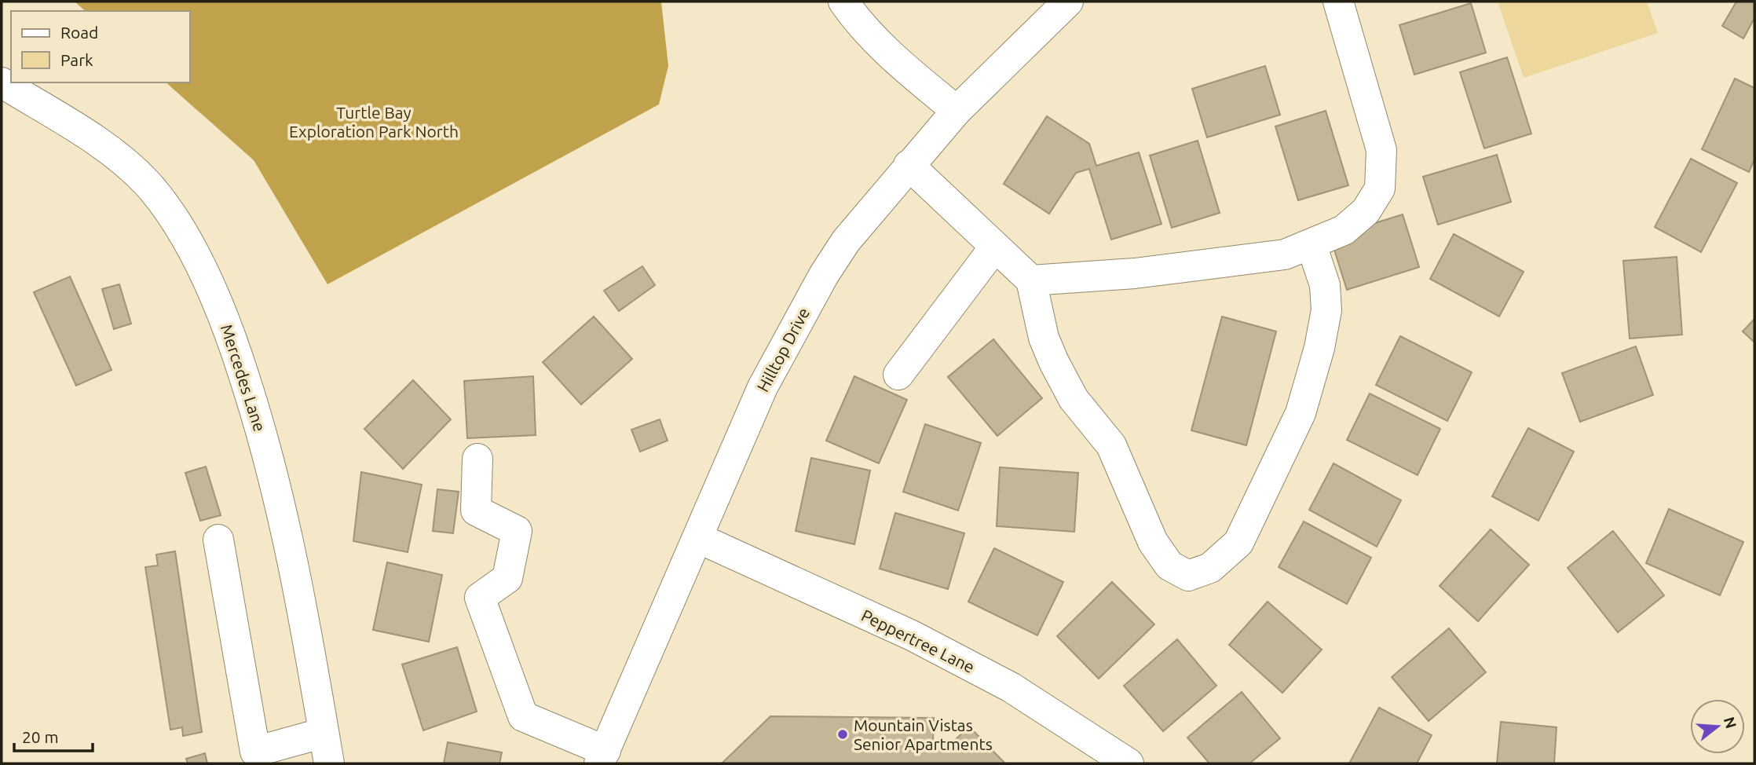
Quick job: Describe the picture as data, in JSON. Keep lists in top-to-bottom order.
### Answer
{
  "streets": {
    "street": ["Hilltop Drive", "Mercedes Lane", "Peppertree Lane"]
  },
  "crossings": [
    ["Hilltop Drive", "Peppertree Lane"]
  ],
  "parks": ["Turtle Bay Exploration Park North"],
  "places": ["Mountain Vistas Senior Apartments"],
  "legend": ["Road", "Park"],
  "scale_bar": "20 m",
  "north": "right"
}
